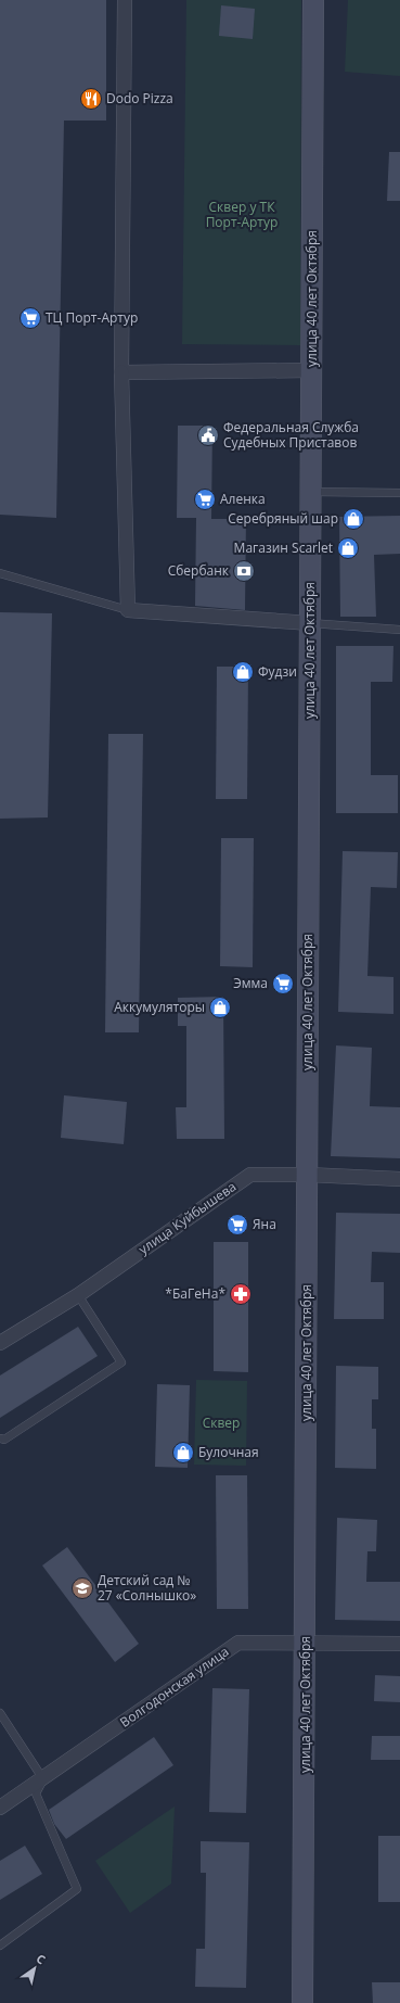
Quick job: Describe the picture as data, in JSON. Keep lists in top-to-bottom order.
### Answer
{
  "streets": {
    "main road": ["улица 40 лет Октября"],
    "street": ["улица Куйбышева", "Волгодонская улица"]
  },
  "crossings": [
    ["улица 40 лет Октября", "улица Куйбышева"],
    ["улица 40 лет Октября", "Волгодонская улица"]
  ],
  "parks": ["Сквер у ТК Порт-Артур", "Сквер"],
  "places": {
    "restaurant": ["Dodo Pizza"],
    "supermarket": [
      "ТЦ Порт-Артур",
      "Аленка",
      "Эмма",
      "Яна"
    ],
    "public building": ["Федеральная Служба Судебных Приставов"],
    "shop": [
      "Серебряный шар",
      "Магазин Scarlet",
      "Фудзи",
      "Аккумуляторы",
      "Булочная"
    ],
    "bank": ["Сбербанк"],
    "pharmacy": ["*БаГеНа*"],
    "school or university": ["Детский сад № 27 «Солнышко»"]
  },
  "north": "top right"
}
